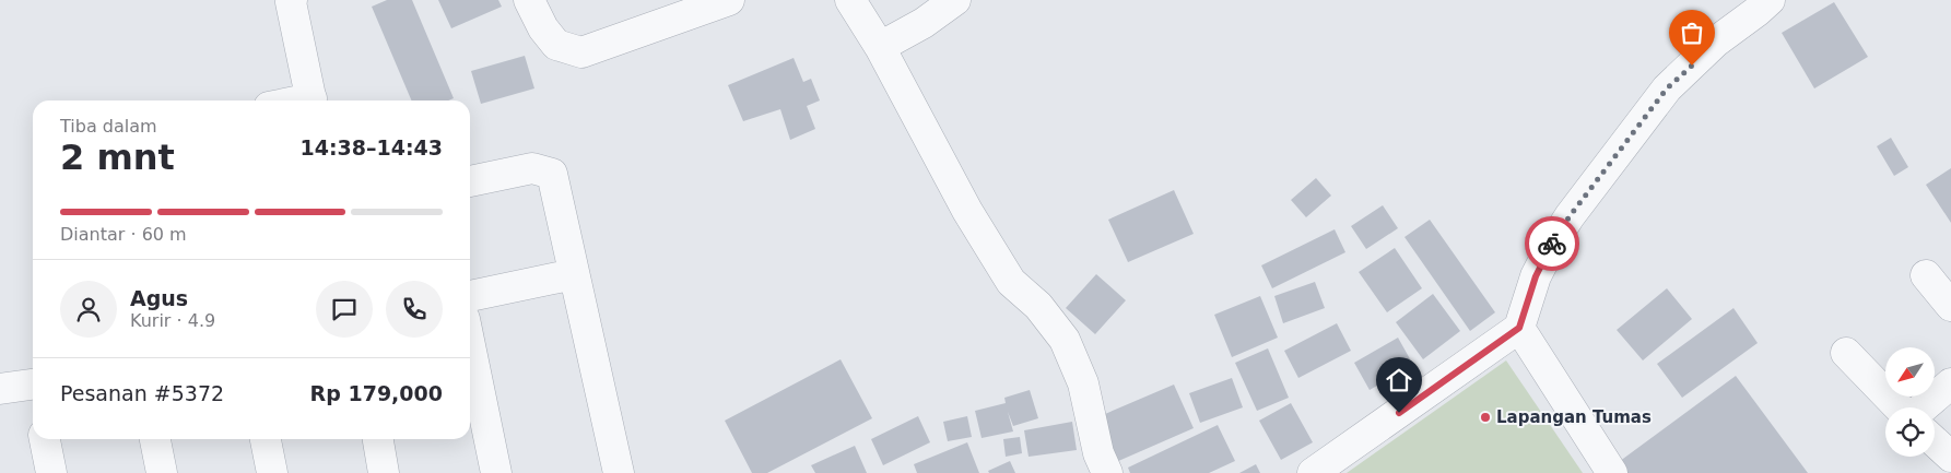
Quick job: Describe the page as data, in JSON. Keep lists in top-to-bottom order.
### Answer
{
  "places": ["Lapangan Tumas"],
  "north": "bottom left",
  "page": {
    "heading": ["2 mnt", "Tiba dalam", "14:38–14:43"],
    "panel": [
      "Agus",
      "Kurir · 4.9",
      "Pesanan #5372",
      "Rp 179,000"
    ],
    "bar": "Diantar · 60 m"
  }
}
